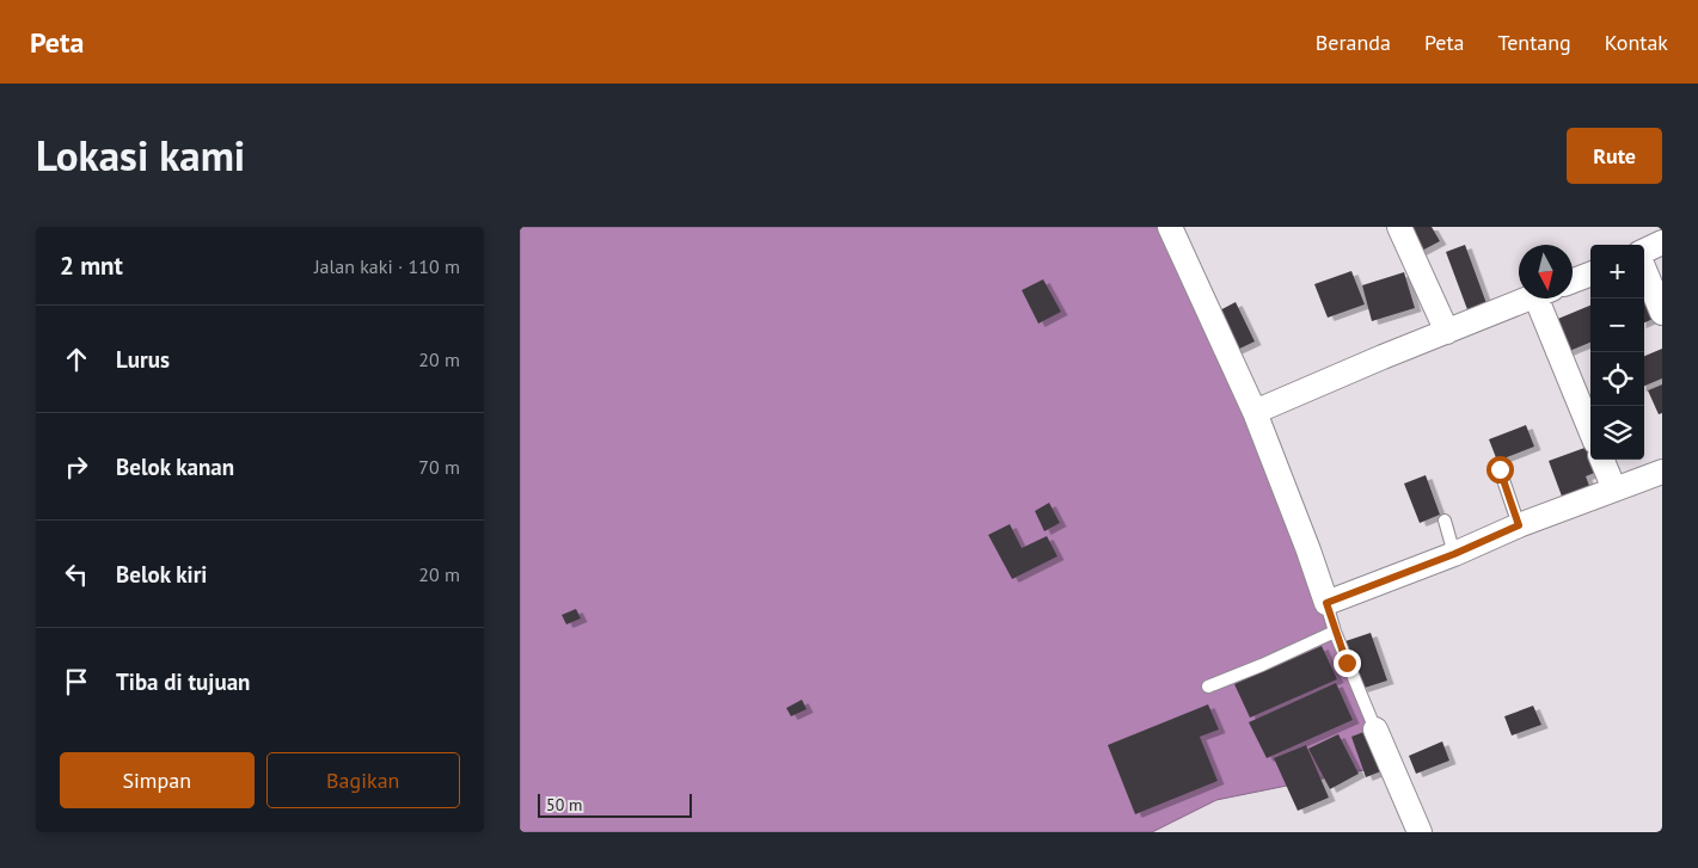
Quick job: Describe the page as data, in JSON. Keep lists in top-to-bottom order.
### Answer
{
  "scale_bar": "50 m",
  "north": "bottom",
  "page": {
    "header": "Peta",
    "nav": [
      "Beranda",
      "Peta",
      "Tentang",
      "Kontak"
    ],
    "title": "Lokasi kami",
    "buttons": [
      "Rute",
      ["Simpan", "Bagikan"]
    ],
    "heading": ["2 mnt", "Jalan kaki · 110 m"],
    "map_buttons": ["+", "−"],
    "list": [
      ["Lurus", "20 m"],
      ["Belok kanan", "70 m"],
      ["Belok kiri", "20 m"],
      "Tiba di tujuan"
    ],
    "scale": "50 m"
  }
}
